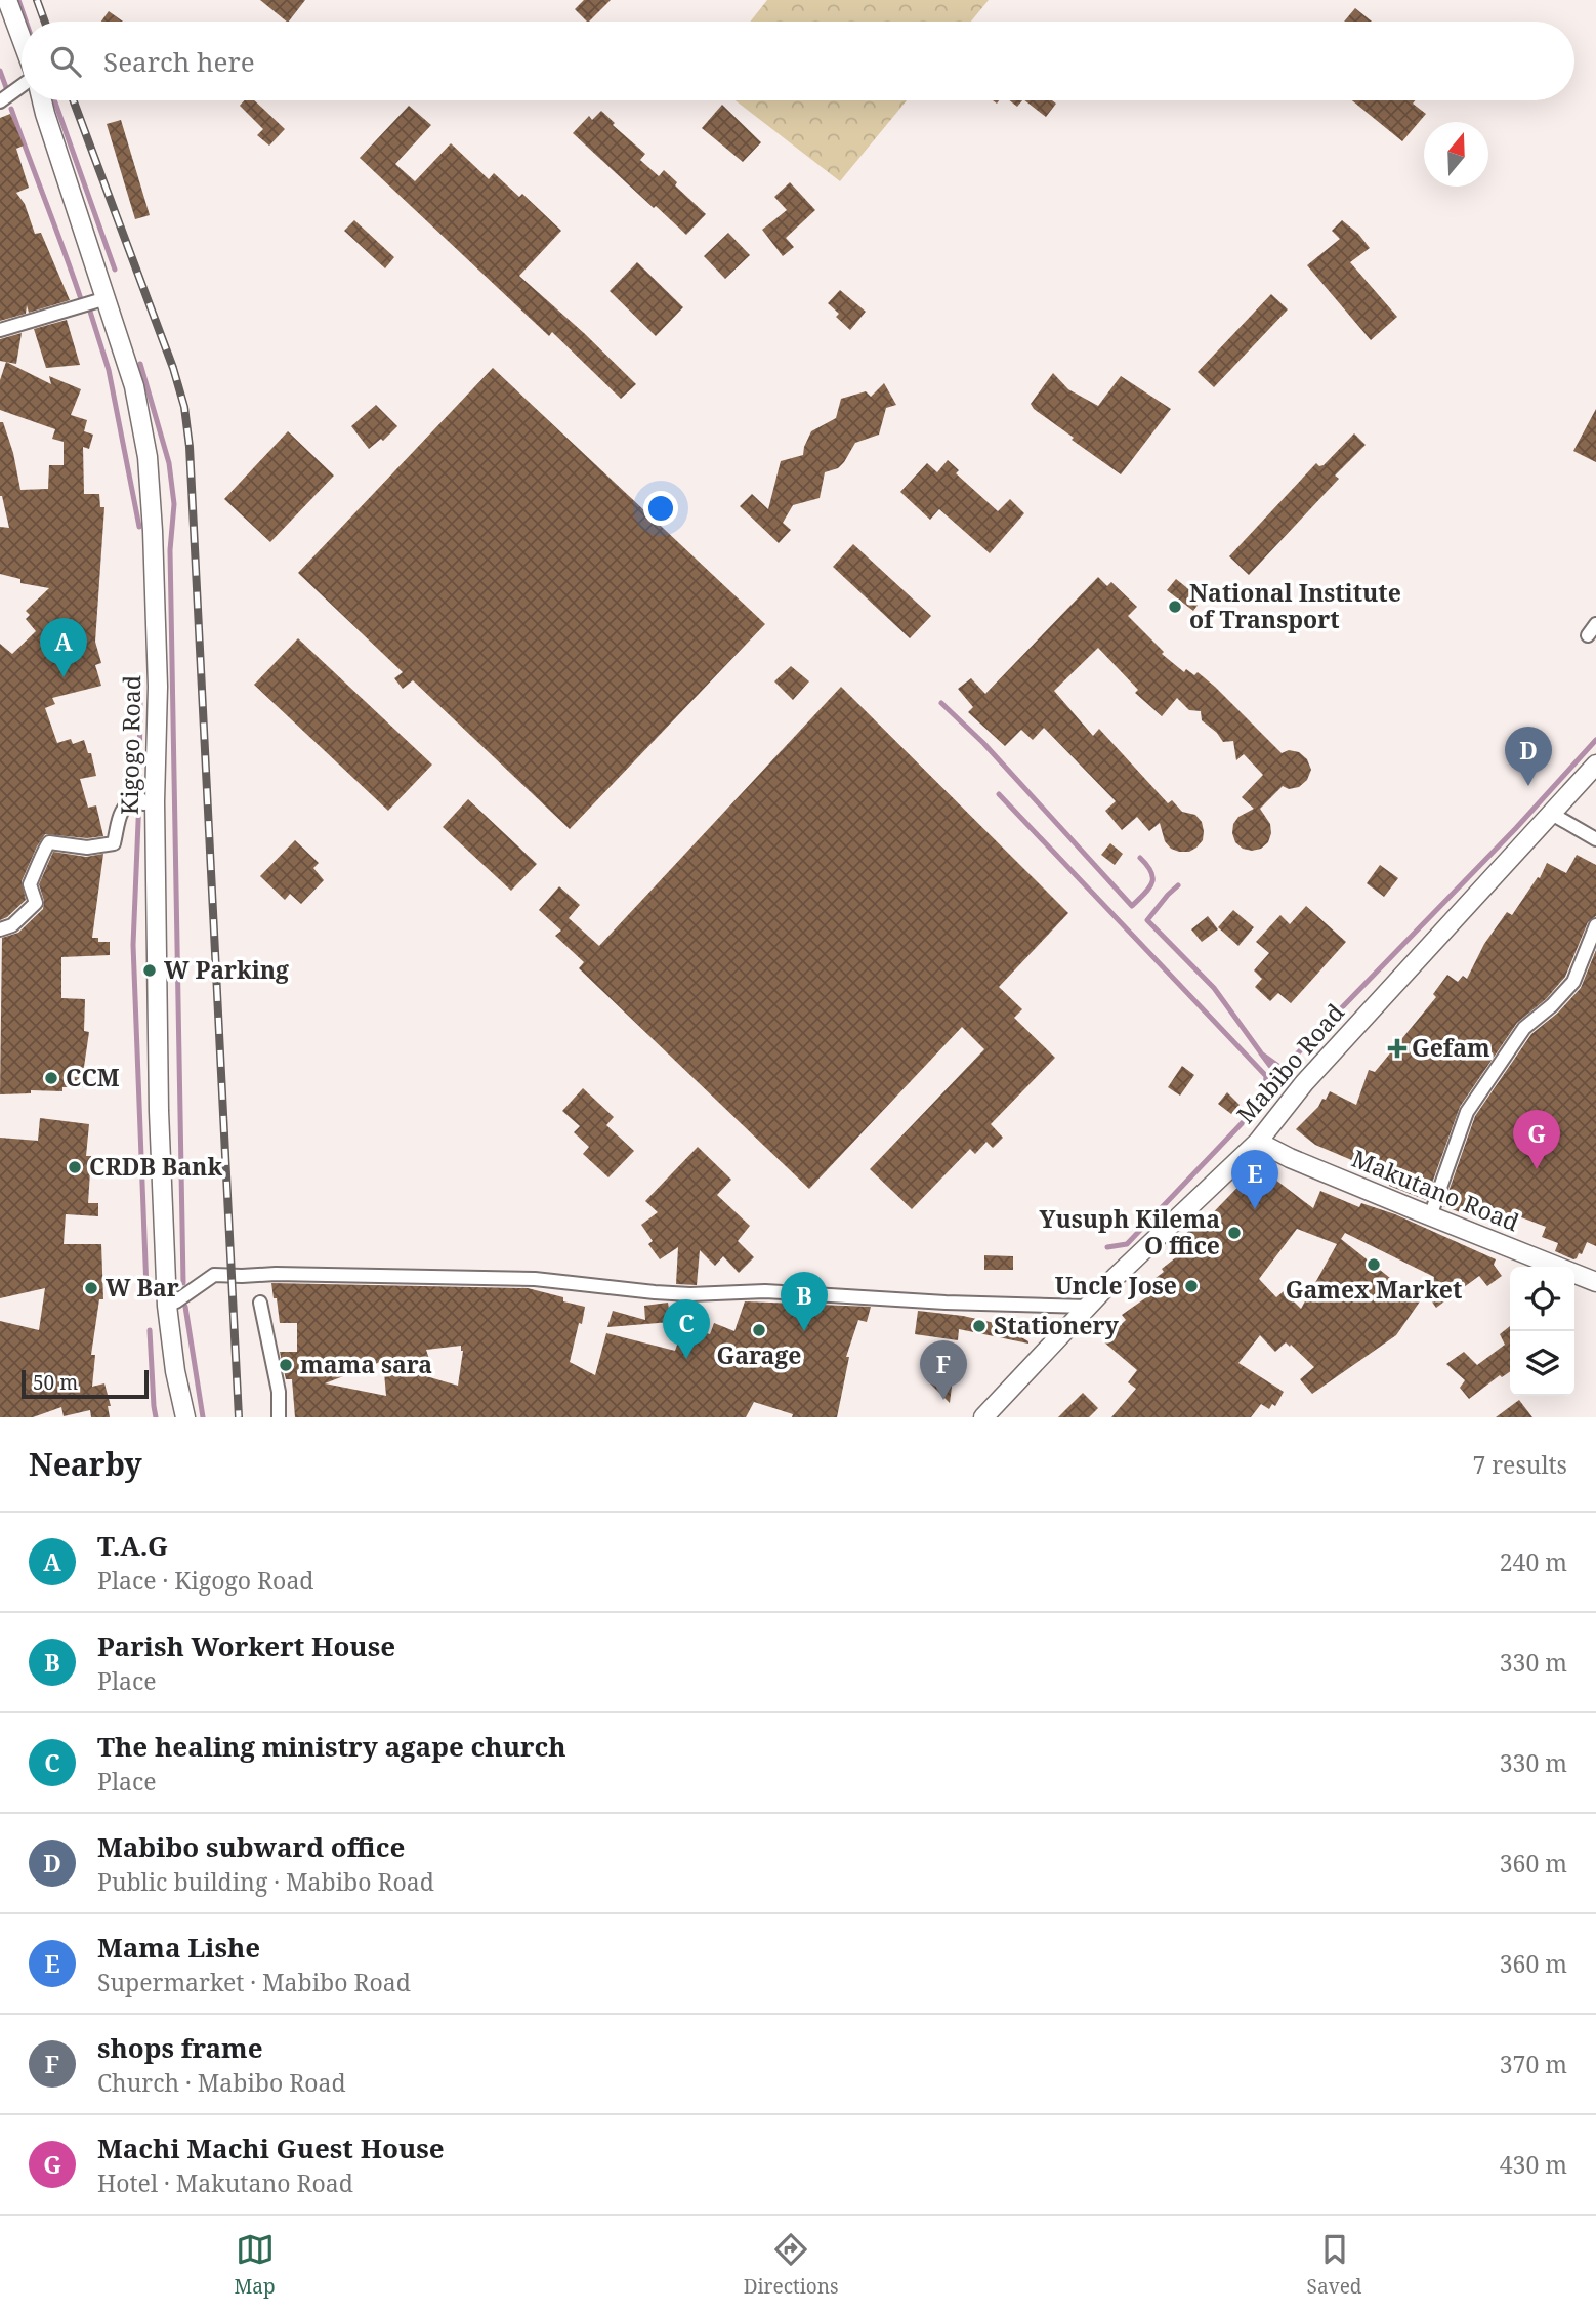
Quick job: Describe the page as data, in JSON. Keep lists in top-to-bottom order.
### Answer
{
  "streets": {
    "main road": ["Kigogo Road", "Mabibo Road", "Makutano Road"]
  },
  "crossings": [
    ["Mabibo Road", "Makutano Road"]
  ],
  "places": {
    "other": [
      "National Institute of Transport",
      "W Parking",
      "CCM",
      "CRDB Bank",
      "Yusuph Kilema O ffice",
      "Gamex Market",
      "Uncle Jose",
      "W Bar",
      "Stationery",
      "Garage",
      "mama sara"
    ],
    "health": ["Gefam"]
  },
  "scale_bar": "50 m",
  "north": "top",
  "page": {
    "search": "Search here",
    "pins": [
      "A",
      "D",
      "G",
      "E",
      "B",
      "C",
      "F"
    ],
    "scale": "50 m",
    "heading": ["Nearby", "7 results"],
    "list": [
      {
        "mark": "A",
        "name": "T.A.G",
        "note": "Place · Kigogo Road",
        "value": "240 m"
      },
      {
        "mark": "B",
        "name": "Parish Workert House",
        "note": "Place",
        "value": "330 m"
      },
      {
        "mark": "C",
        "name": "The healing ministry agape church",
        "note": "Place",
        "value": "330 m"
      },
      {
        "mark": "D",
        "name": "Mabibo subward office",
        "note": "Public building · Mabibo Road",
        "value": "360 m"
      },
      {
        "mark": "E",
        "name": "Mama Lishe",
        "note": "Supermarket · Mabibo Road",
        "value": "360 m"
      },
      {
        "mark": "F",
        "name": "shops frame",
        "note": "Church · Mabibo Road",
        "value": "370 m"
      },
      {
        "mark": "G",
        "name": "Machi Machi Guest House",
        "note": "Hotel · Makutano Road",
        "value": "430 m"
      }
    ],
    "nav": ["Map", "Directions", "Saved"]
  }
}
